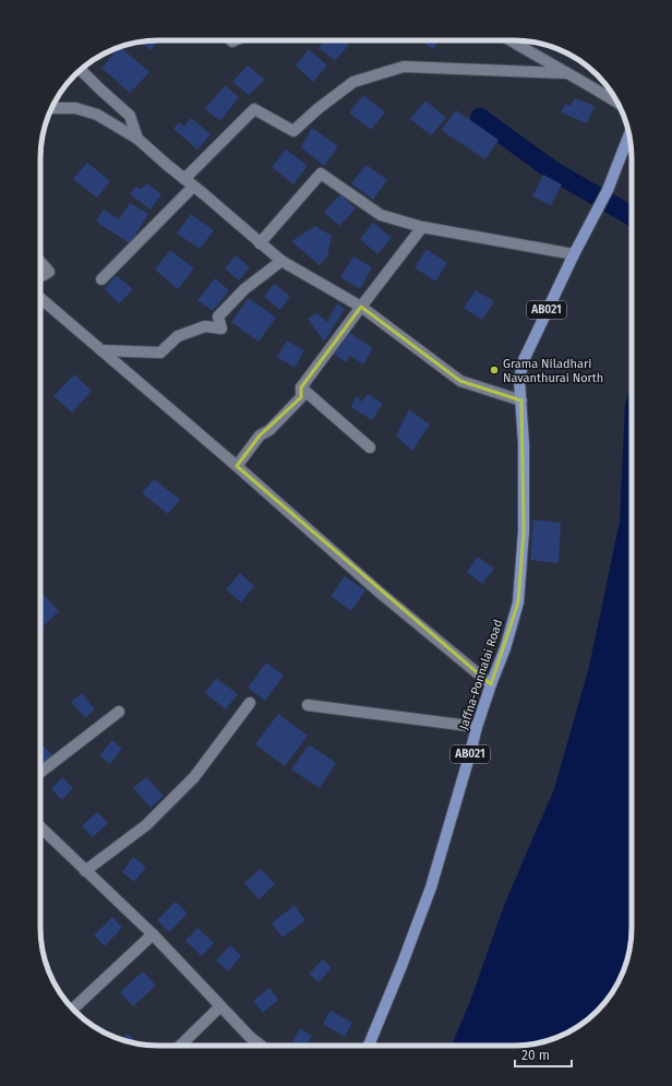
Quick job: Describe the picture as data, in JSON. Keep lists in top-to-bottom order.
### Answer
{
  "streets": {
    "main road": ["AB021", "Jaffna-Ponnalai Road"]
  },
  "crossings": [
    ["AB021", "Jaffna-Ponnalai Road"]
  ],
  "places": ["Grama Niladhari Navanthurai North"],
  "scale_bar": "20 m"
}
